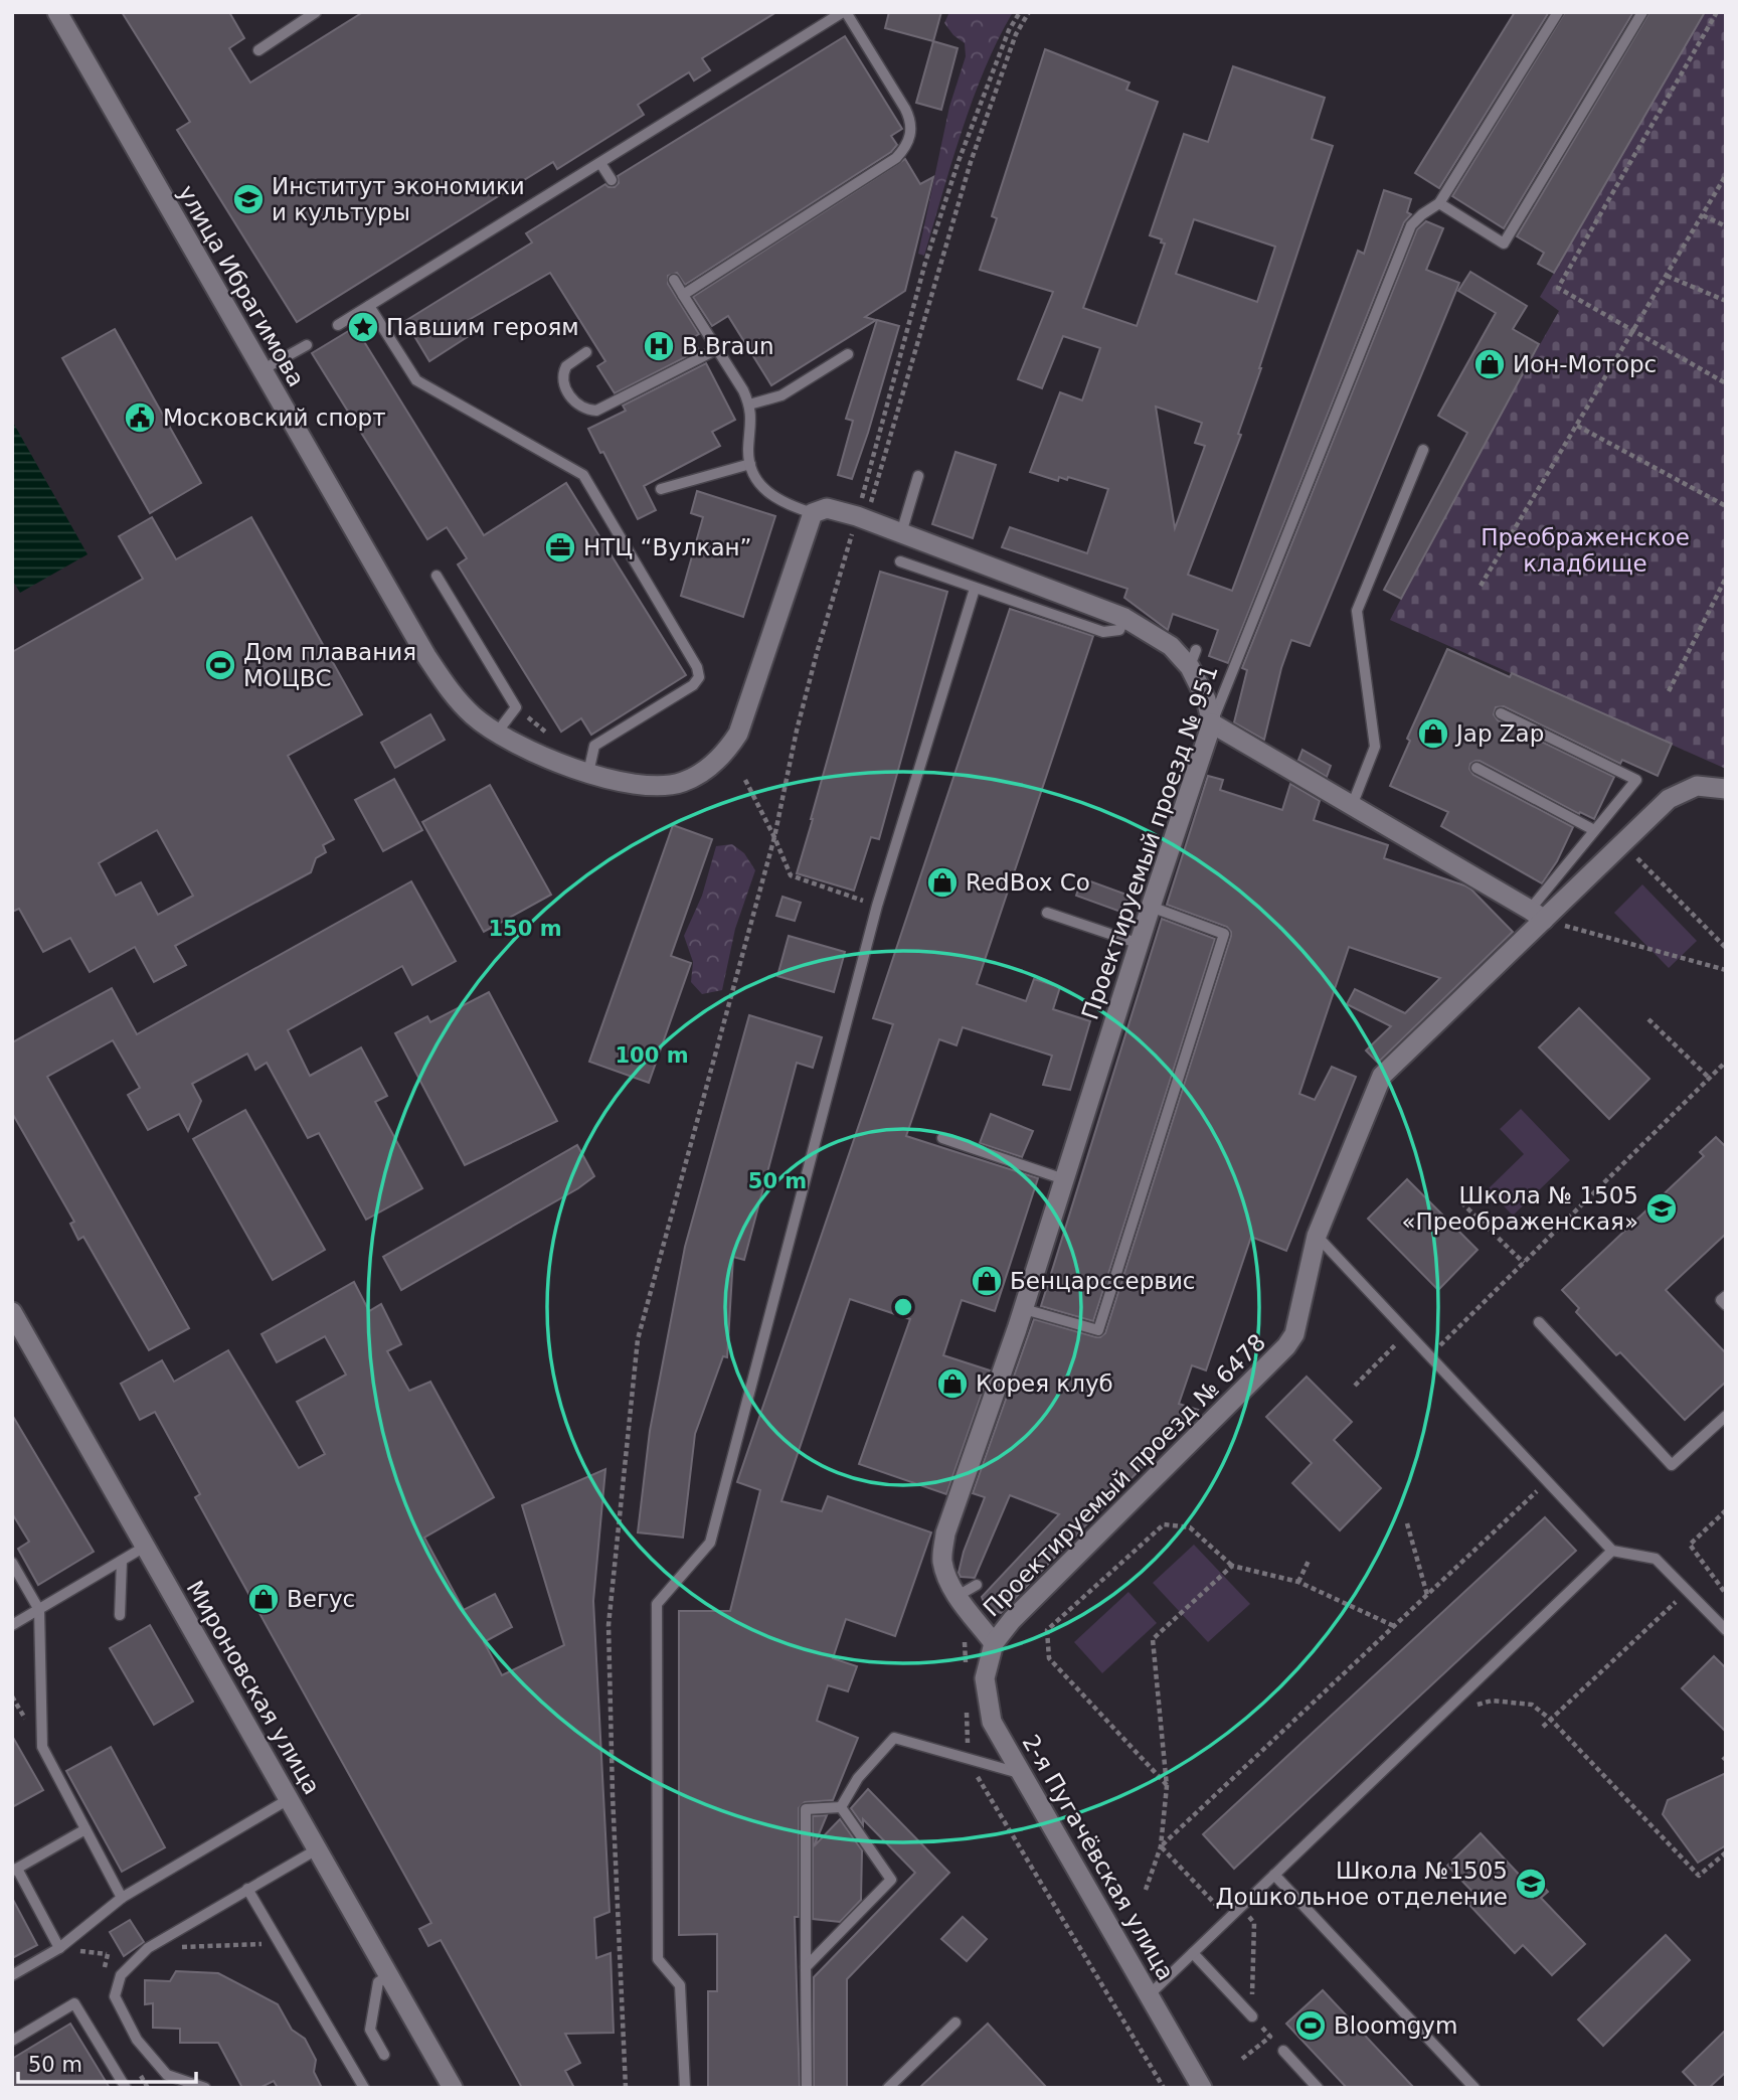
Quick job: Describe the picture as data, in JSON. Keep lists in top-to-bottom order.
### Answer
{
  "streets": {
    "street": [
      "улица Ибрагимова",
      "Проектируемый проезд № 951",
      "Проектируемый проезд № 6478",
      "Мироновская улица",
      "2-я Пугачёвская улица"
    ]
  },
  "crossings": [
    ["Проектируемый проезд № 951", "Проектируемый проезд № 6478"],
    ["Проектируемый проезд № 951", "2-я Пугачёвская улица"],
    ["Проектируемый проезд № 6478", "2-я Пугачёвская улица"]
  ],
  "parks": ["Преображенское кладбище"],
  "places": {
    "school or university": ["Институт экономики и культуры", "Школа № 1505 «Преображенская»", "Школа №1505 Дошкольное отделение"],
    "place": ["Павшим героям"],
    "hospital": ["B.Braun"],
    "shop": [
      "Ион-Моторс",
      "Jap Zap",
      "RedBox Co",
      "Бенцарссервис",
      "Корея клуб",
      "Вегус"
    ],
    "public building": ["Московский спорт"],
    "office": ["НТЦ “Вулкан”"],
    "sports": ["Дом плавания МОЦВС", "Bloomgym"]
  },
  "scale_bar": "50 m",
  "rings": ["150 m", "100 m", "50 m"]
}
